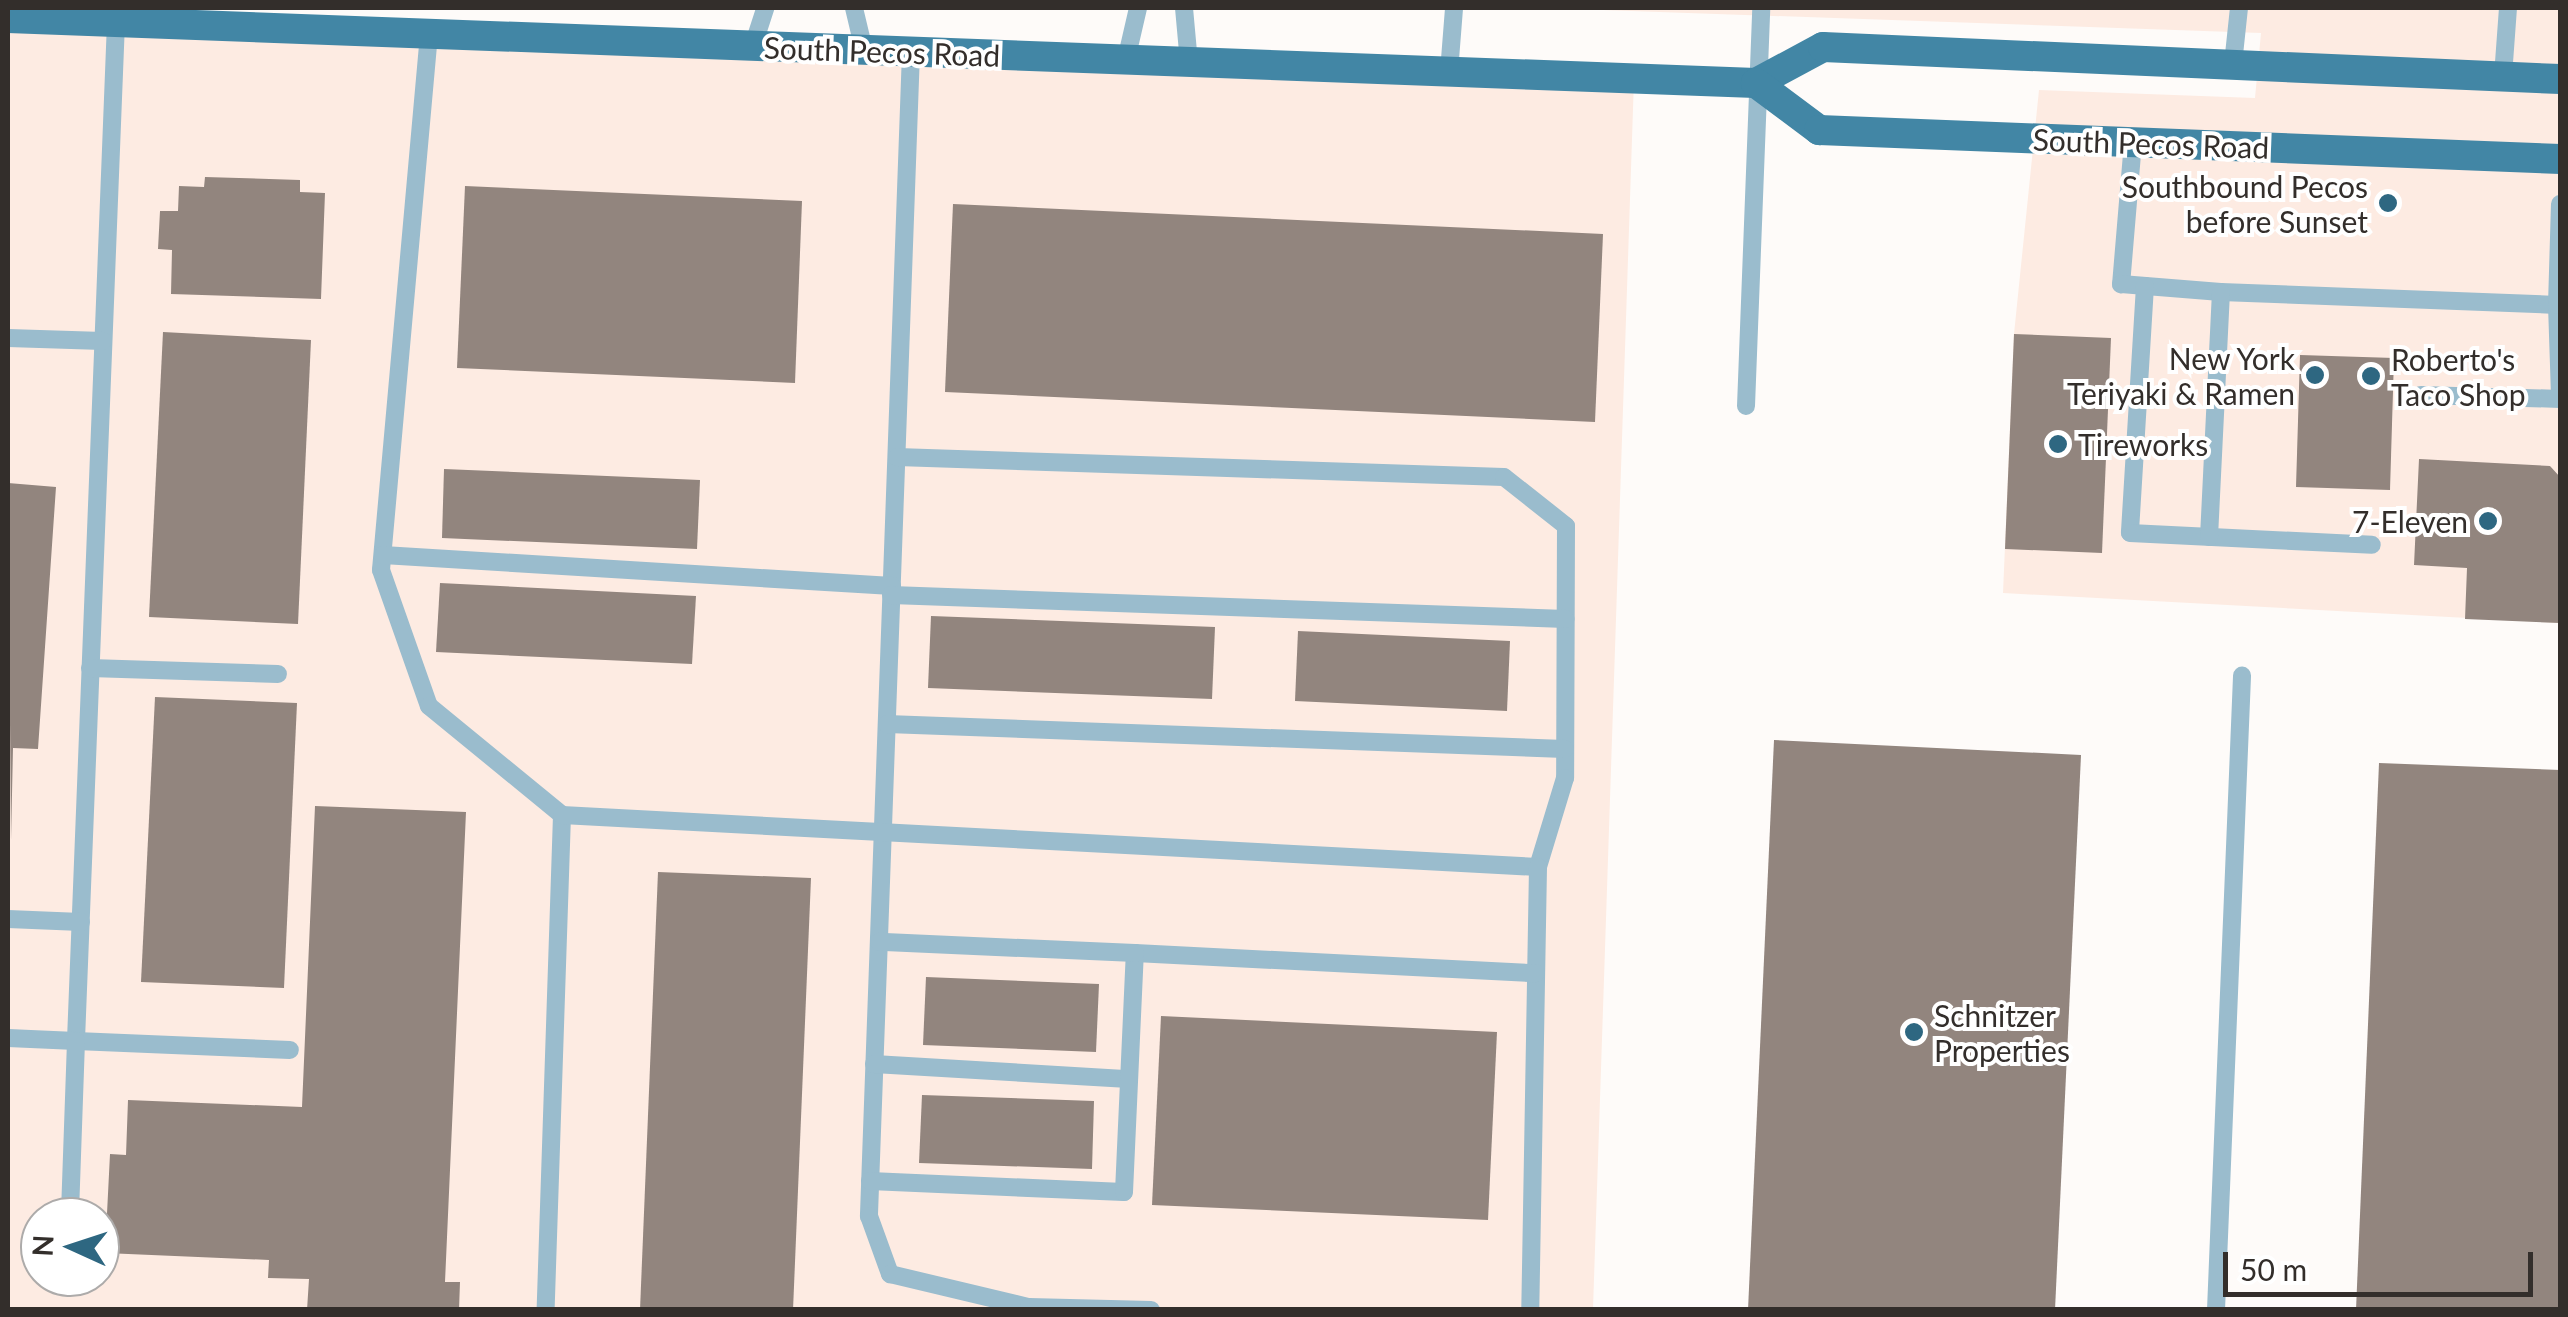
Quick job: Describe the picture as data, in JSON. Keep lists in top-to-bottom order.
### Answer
{
  "streets": {
    "main road": ["South Pecos Road"]
  },
  "places": [
    "Southbound Pecos before Sunset",
    "New York Teriyaki & Ramen",
    "Roberto's Taco Shop",
    "Tireworks",
    "7-Eleven",
    "Schnitzer Properties"
  ],
  "scale_bar": "50 m",
  "north": "left"
}
